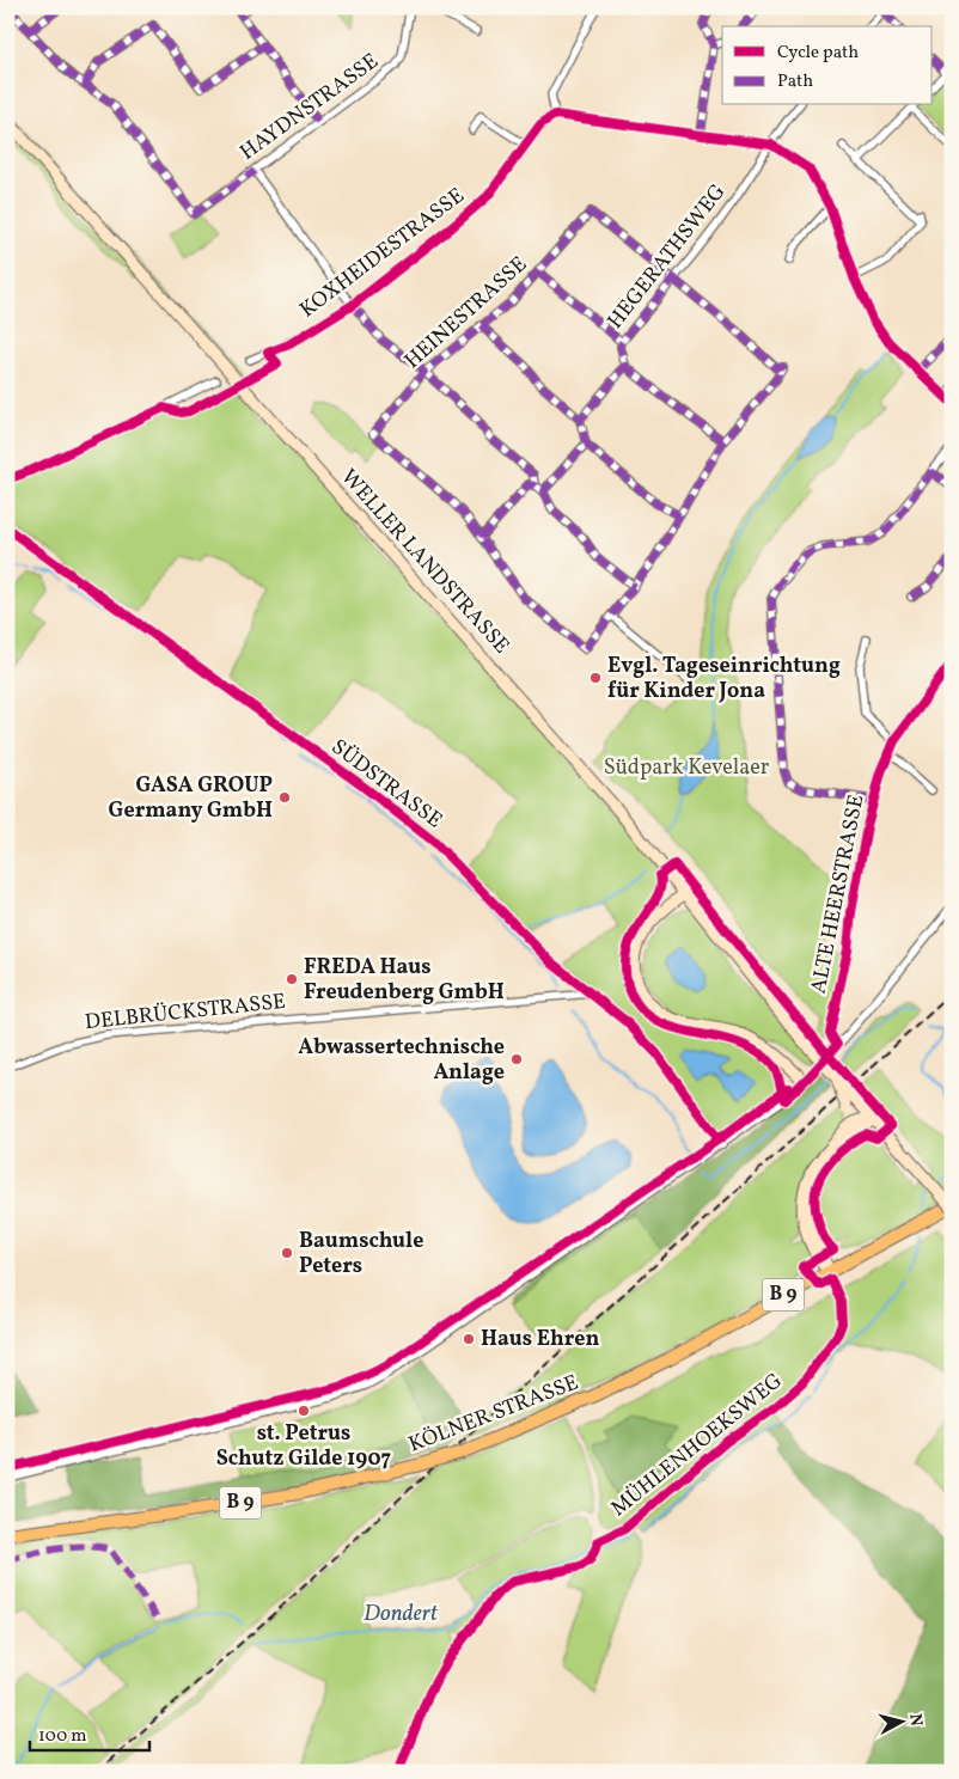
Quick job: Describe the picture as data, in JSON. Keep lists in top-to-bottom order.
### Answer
{
  "streets": {
    "main road": ["WELLER LANDSTRASSE", "B 9", "KÖLNER STRASSE"],
    "street": [
      "HAYDNSTRASSE",
      "KOXHEIDESTRASSE",
      "HEGERATHSWEG",
      "HEINESTRASSE",
      "SÜDSTRASSE",
      "ALTE HEERSTRASSE",
      "DELBRÜCKSTRASSE",
      "MÜHLENHOEKSWEG"
    ]
  },
  "crossings": [
    ["HEGERATHSWEG", "HEINESTRASSE"],
    ["WELLER LANDSTRASSE", "KÖLNER STRASSE"],
    ["SÜDSTRASSE", "DELBRÜCKSTRASSE"],
    ["KÖLNER STRASSE", "MÜHLENHOEKSWEG"]
  ],
  "water": ["Dondert"],
  "parks": ["Südpark Kevelaer"],
  "places": [
    "Evgl. Tageseinrichtung für Kinder Jona",
    "GASA GROUP Germany GmbH",
    "FREDA Haus Freudenberg GmbH",
    "Abwassertechnische Anlage",
    "Baumschule Peters",
    "Haus Ehren",
    "st. Petrus Schutz Gilde 1907"
  ],
  "legend": ["Cycle path", "Path"],
  "scale_bar": "100 m",
  "north": "right"
}
